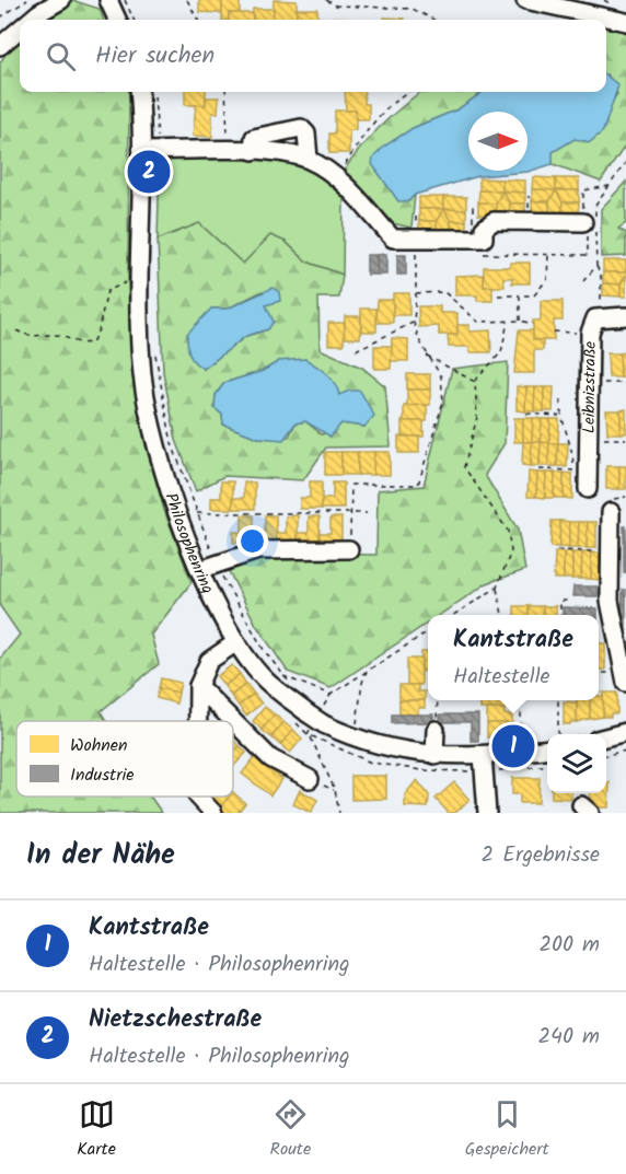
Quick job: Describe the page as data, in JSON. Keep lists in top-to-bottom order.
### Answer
{
  "streets": {
    "street": ["Leibnizstraße", "Philosophenring"]
  },
  "legend": ["Wohnen", "Industrie"],
  "north": "right",
  "page": {
    "search": "Hier suchen",
    "pins": ["2", "1"],
    "popup": ["Kantstraße", "Haltestelle"],
    "heading": ["In der Nähe", "2 Ergebnisse"],
    "list": [
      {
        "mark": "1",
        "name": "Kantstraße",
        "note": "Haltestelle · Philosophenring",
        "value": "200 m"
      },
      {
        "mark": "2",
        "name": "Nietzschestraße",
        "note": "Haltestelle · Philosophenring",
        "value": "240 m"
      }
    ],
    "nav": ["Karte", "Route", "Gespeichert"]
  }
}
